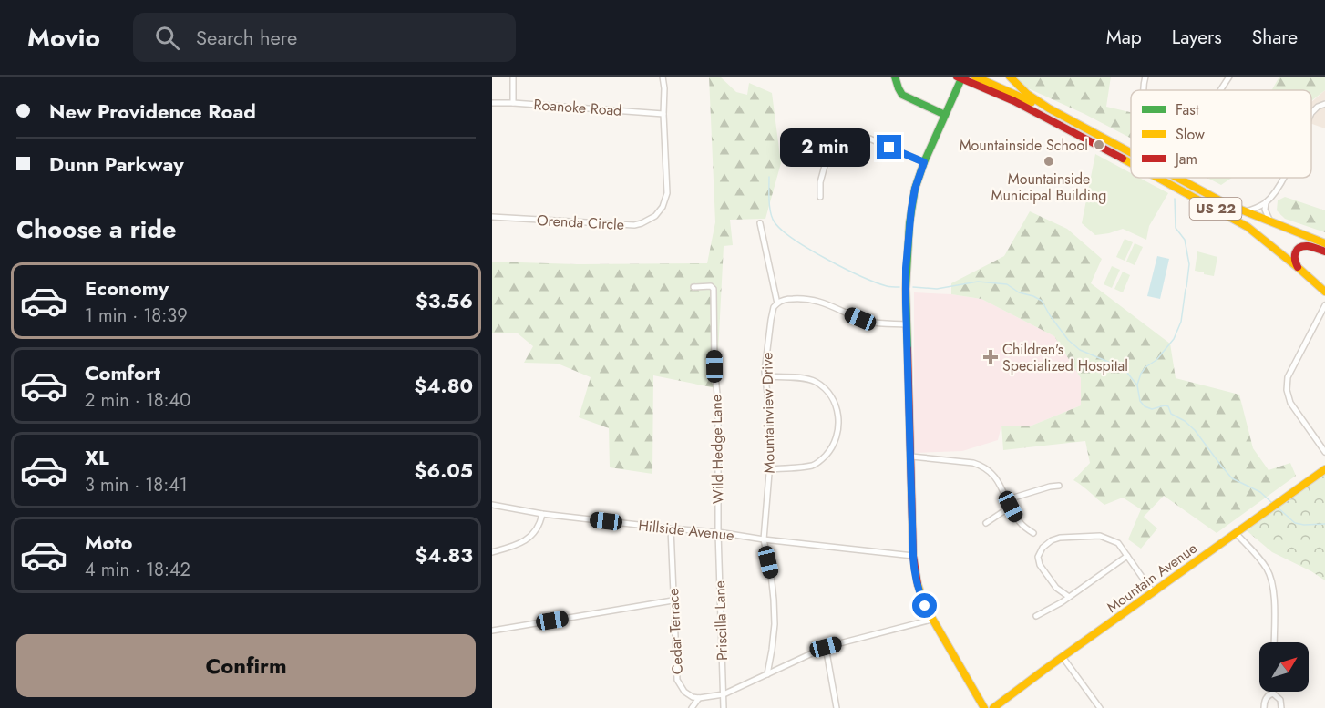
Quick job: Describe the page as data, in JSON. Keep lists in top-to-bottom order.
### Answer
{
  "streets": {
    "main road": ["US 22", "Mountain Avenue"],
    "street": [
      "Roanoke Road",
      "Orenda Circle",
      "Mountainview Drive",
      "Wild Hedge Lane",
      "Hillside Avenue",
      "Priscilla Lane",
      "Cedar Terrace"
    ]
  },
  "crossings": [
    ["Roanoke Road", "Orenda Circle"],
    ["Mountainview Drive", "Hillside Avenue"],
    ["Wild Hedge Lane", "Hillside Avenue"],
    ["Wild Hedge Lane", "Priscilla Lane"],
    ["Hillside Avenue", "Priscilla Lane"],
    ["Hillside Avenue", "Cedar Terrace"]
  ],
  "places": {
    "other": ["Mountainside School", "Mountainside Municipal Building"],
    "health": ["Children's Specialized Hospital"]
  },
  "legend": ["Fast", "Slow", "Jam"],
  "north": "top right",
  "page": {
    "header": "Movio",
    "search": "Search here",
    "nav": ["Map", "Layers", "Share"],
    "banner": ["New Providence Road", "Dunn Parkway"],
    "bubble": "2 min",
    "heading": "Choose a ride",
    "list": [
      {
        "name": "Economy",
        "note": "1 min · 18:39",
        "value": "$3.56"
      },
      {
        "name": "Comfort",
        "note": "2 min · 18:40",
        "value": "$4.80"
      },
      {
        "name": "XL",
        "note": "3 min · 18:41",
        "value": "$6.05"
      },
      {
        "name": "Moto",
        "note": "4 min · 18:42",
        "value": "$4.83"
      }
    ],
    "buttons": "Confirm"
  }
}
